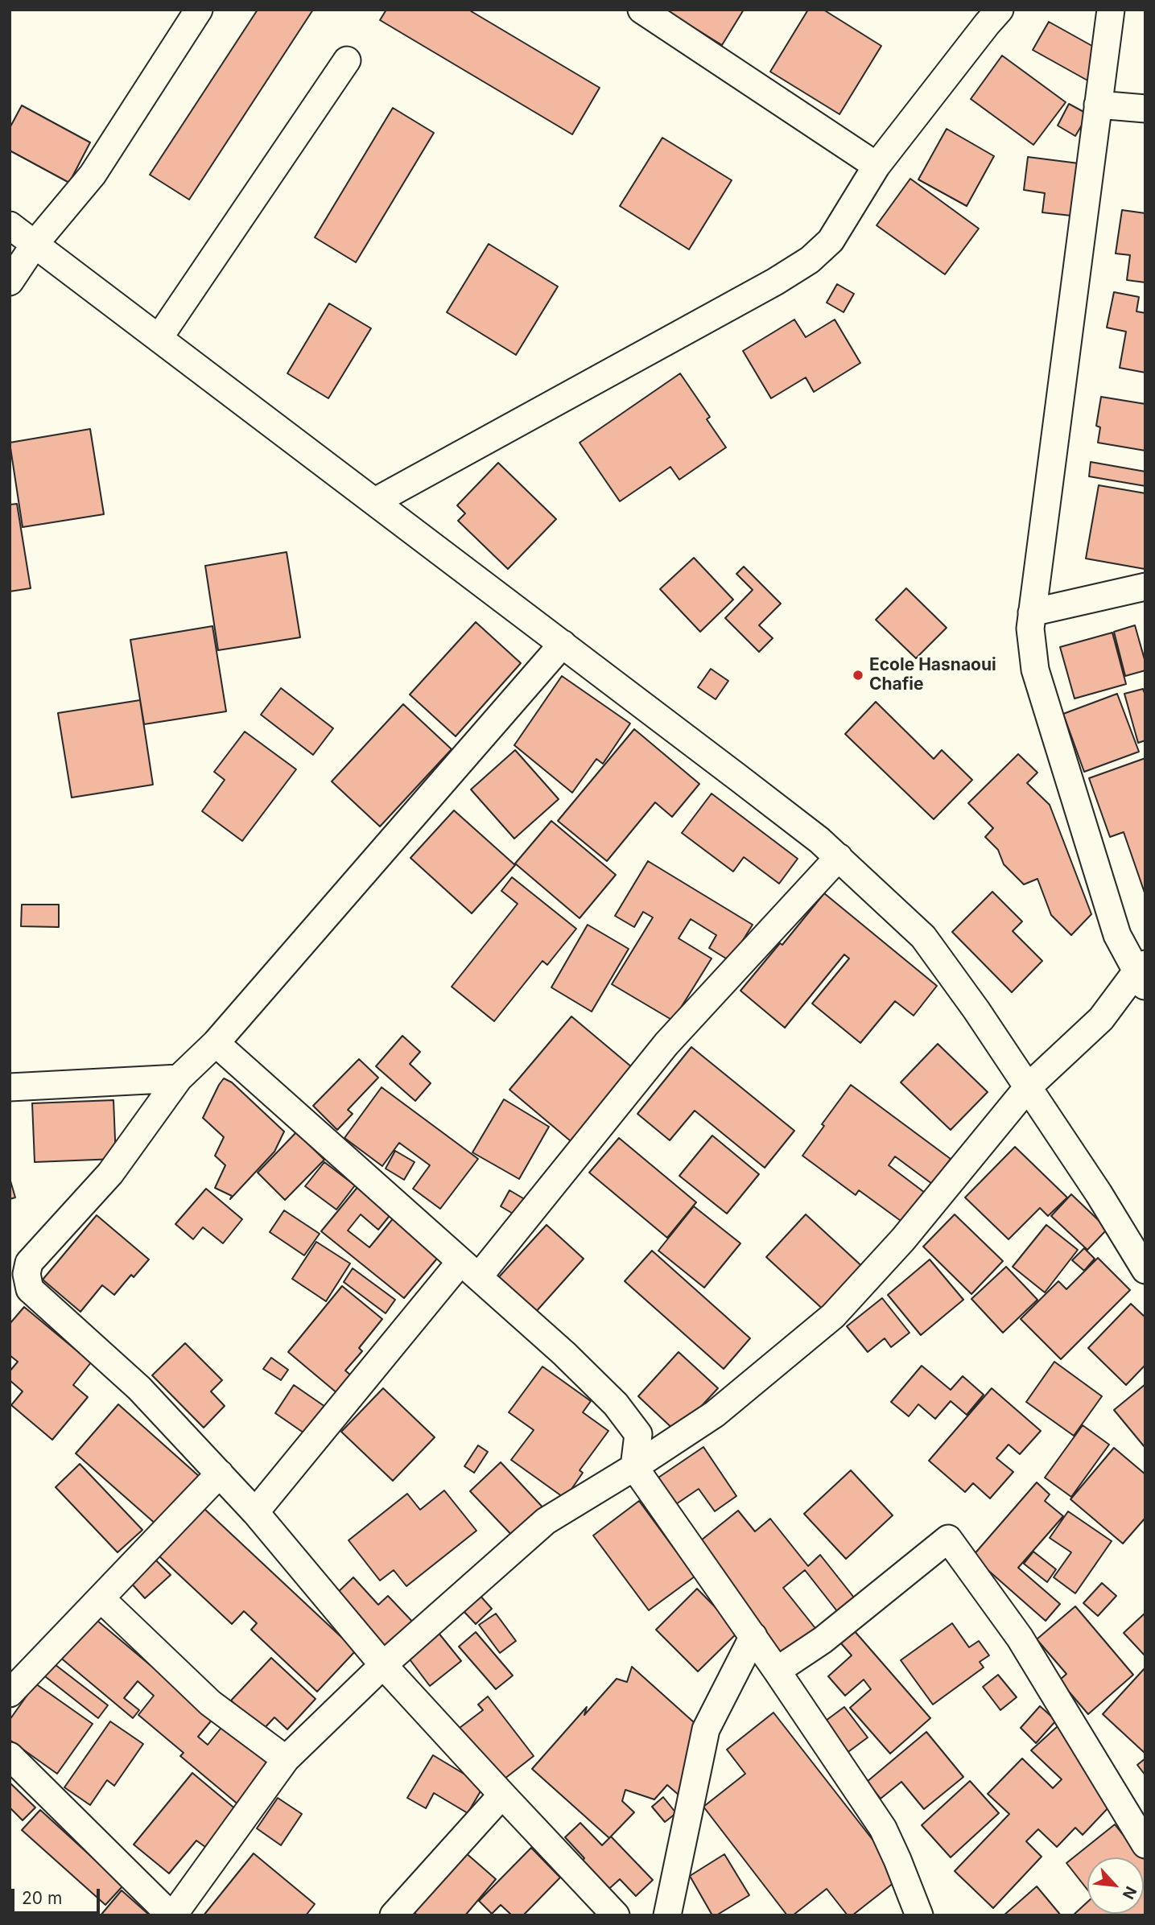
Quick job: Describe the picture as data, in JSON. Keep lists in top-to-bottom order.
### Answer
{
  "places": ["Ecole Hasnaoui Chafie"],
  "scale_bar": "20 m",
  "north": "bottom right"
}
